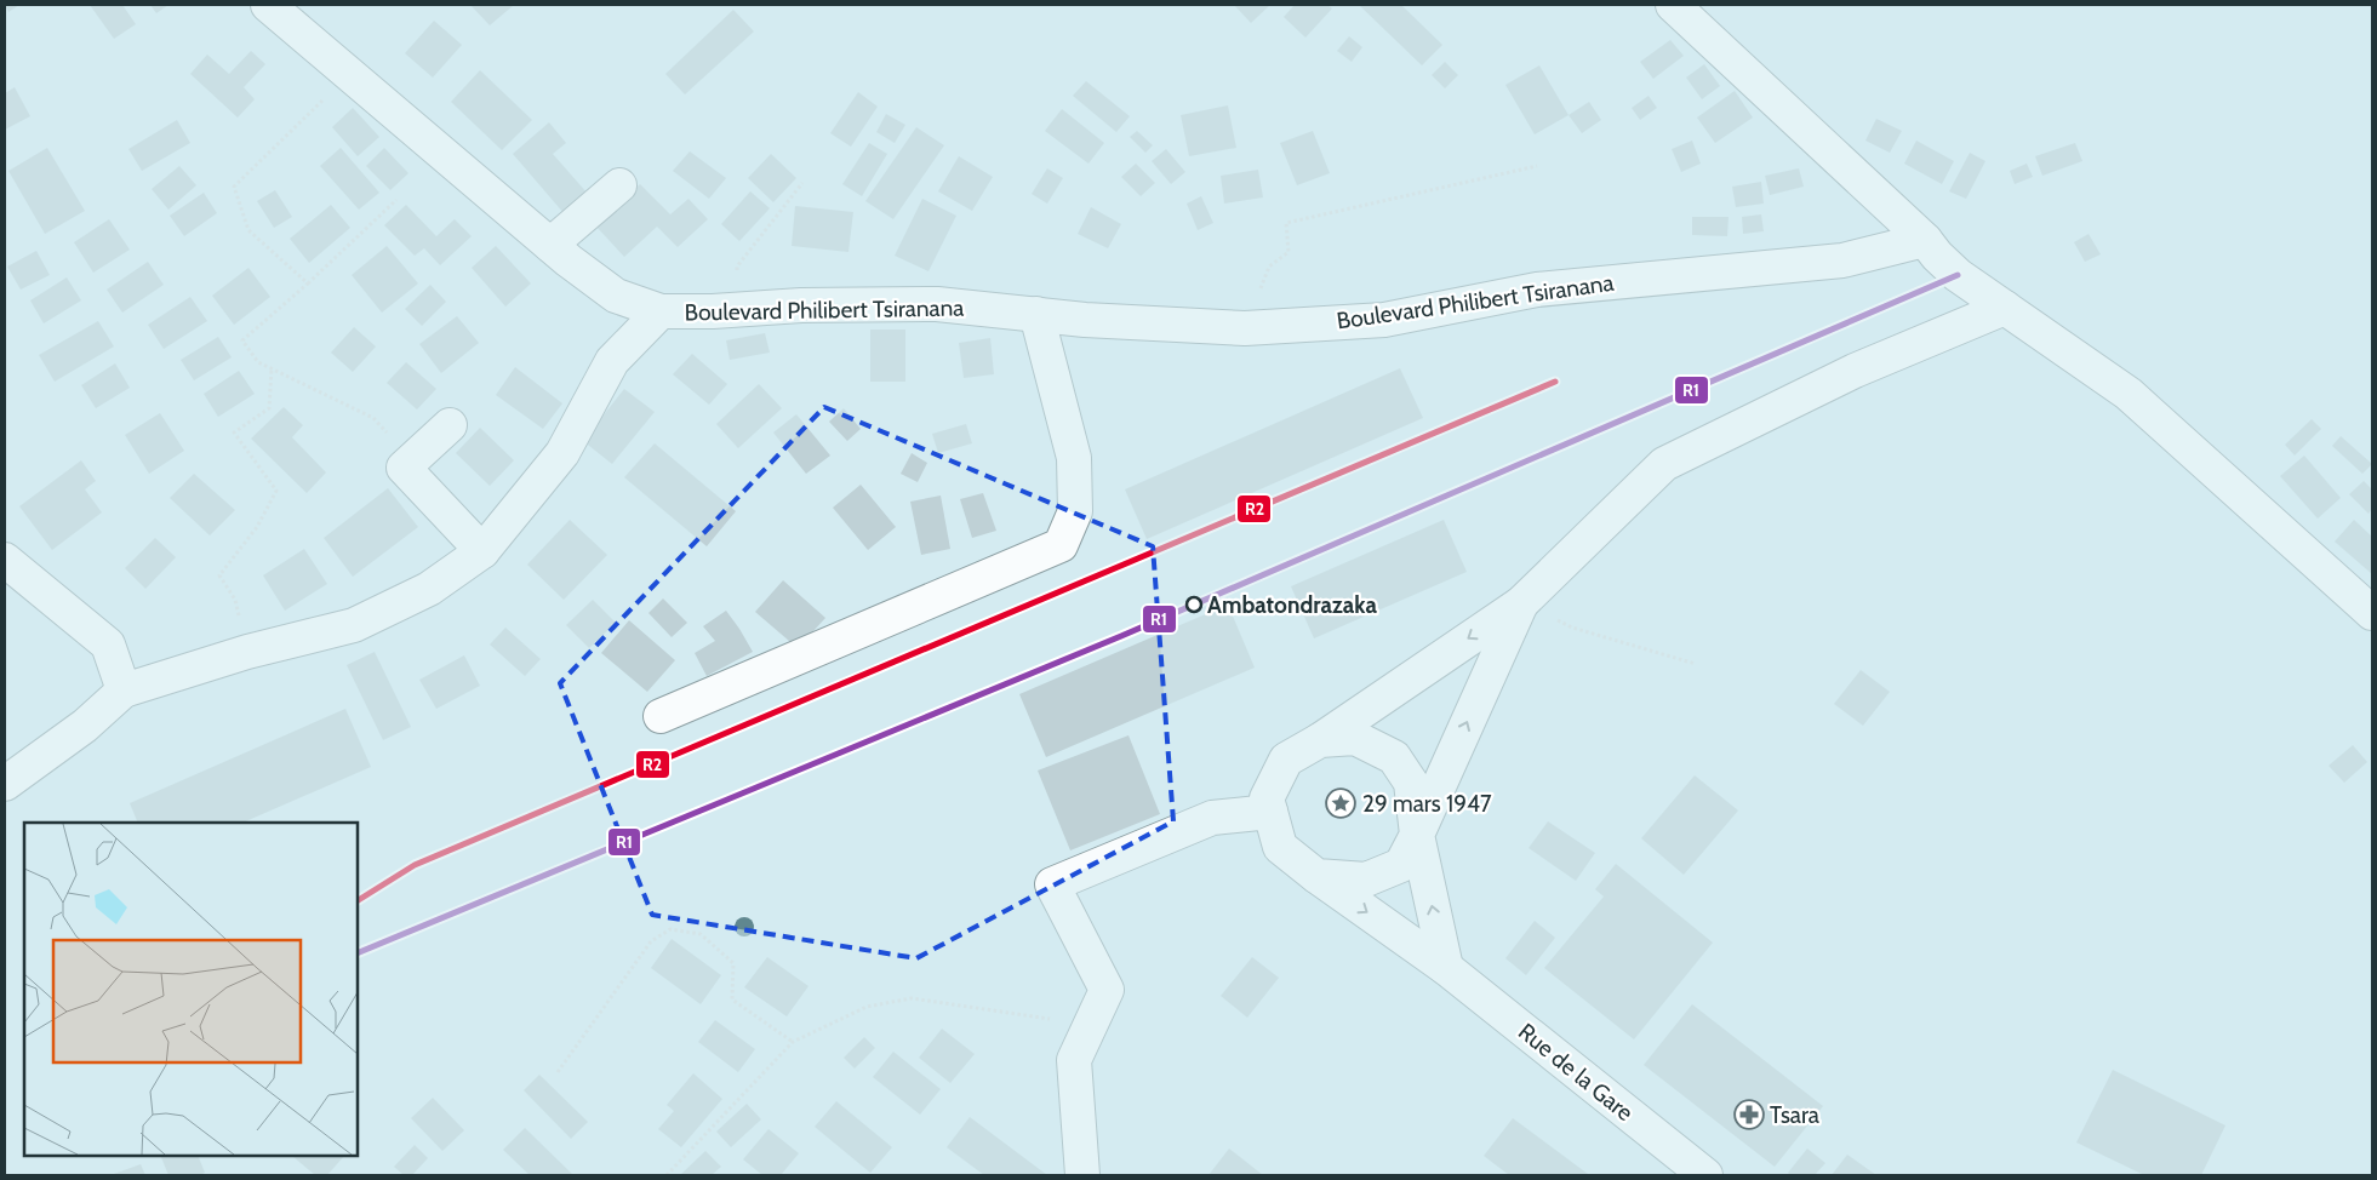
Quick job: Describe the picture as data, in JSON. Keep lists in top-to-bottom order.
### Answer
{
  "streets": {
    "street": ["Boulevard Philibert Tsiranana", "Rue de la Gare"]
  },
  "places": {
    "other": ["Ambatondrazaka"],
    "place": ["29 mars 1947"],
    "pharmacy": ["Tsara"]
  },
  "lines": ["transit line R1", "transit line R2"]
}
